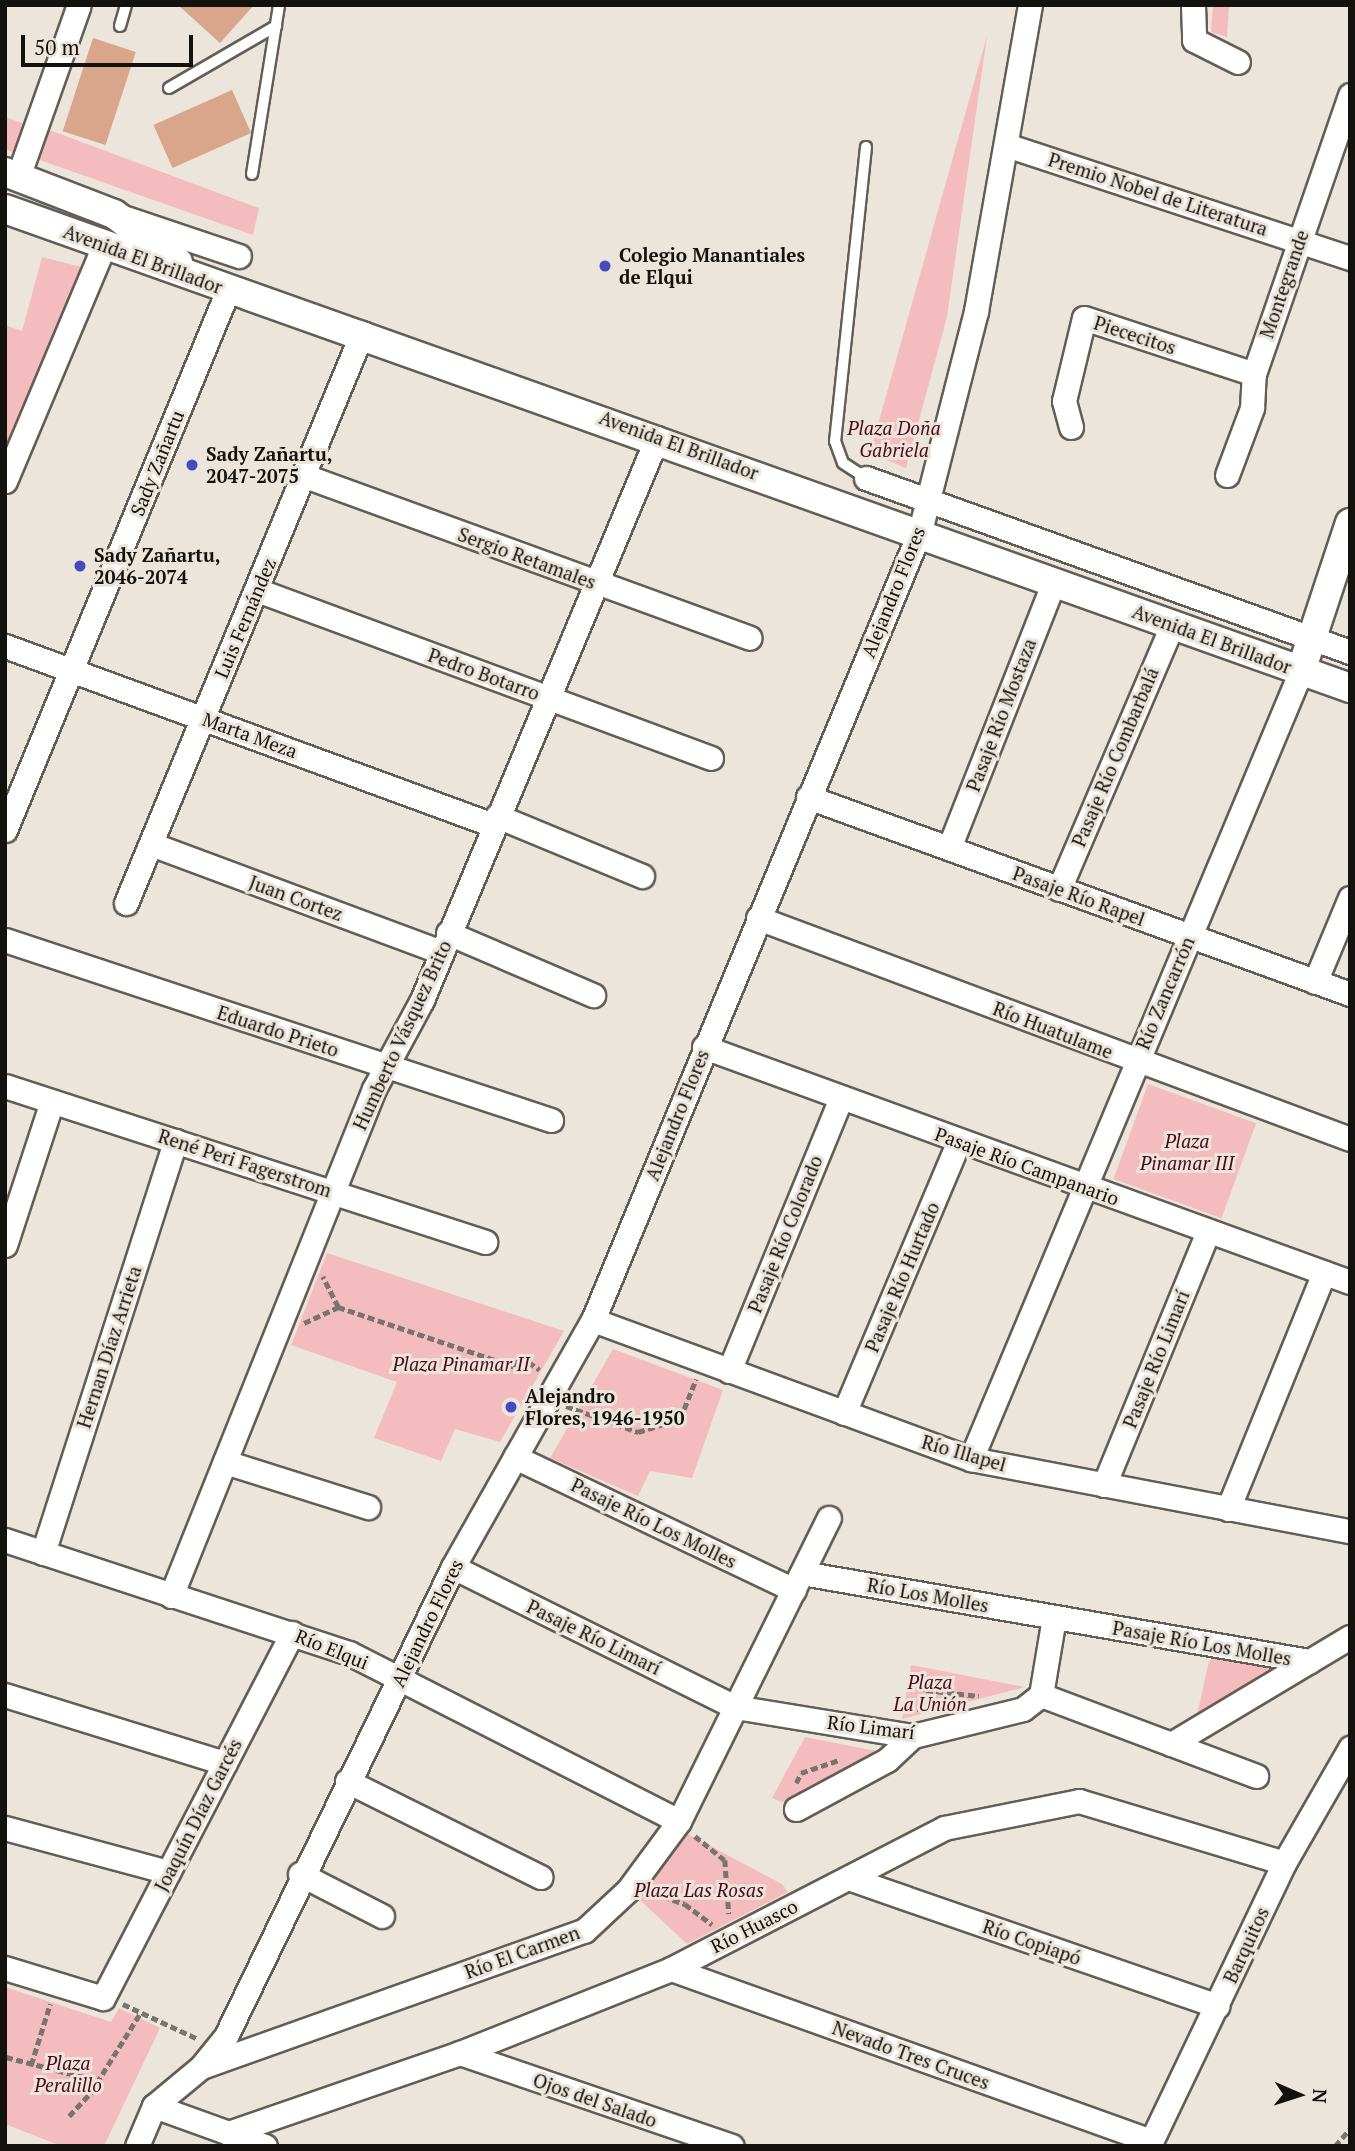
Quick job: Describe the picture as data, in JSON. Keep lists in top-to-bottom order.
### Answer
{
  "streets": {
    "street": [
      "Premio Nobel de Literatura",
      "Avenida El Brillador",
      "Montegrande",
      "Piececitos",
      "Sady Zañartu",
      "Sergio Retamales",
      "Alejandro Flores",
      "Luis Fernández",
      "Pedro Botarro",
      "Pasaje Río Mostaza",
      "Marta Meza",
      "Pasaje Río Combarbalá",
      "Pasaje Río Rapel",
      "Juan Cortez",
      "Río Zancarrón",
      "Río Huatulame",
      "Eduardo Prieto",
      "Humberto Vásquez Brito",
      "René Peri Fagerstrom",
      "Pasaje Río Campanario",
      "Pasaje Río Colorado",
      "Pasaje Río Hurtado",
      "Hernan Díaz Arrieta",
      "Pasaje Río Limarí",
      "Río Illapel",
      "Pasaje Río Los Molles",
      "Río Los Molles",
      "Río Elqui",
      "Río Limarí",
      "Joaquín Díaz Garcés",
      "Río Huasco",
      "Río Copiapó",
      "Barquitos",
      "Río El Carmen",
      "Nevado Tres Cruces",
      "Ojos del Salado"
    ]
  },
  "crossings": [
    ["Premio Nobel de Literatura", "Montegrande"],
    ["Premio Nobel de Literatura", "Alejandro Flores"],
    ["Avenida El Brillador", "Sady Zañartu"],
    ["Avenida El Brillador", "Alejandro Flores"],
    ["Avenida El Brillador", "Luis Fernández"],
    ["Avenida El Brillador", "Pasaje Río Mostaza"],
    ["Avenida El Brillador", "Pasaje Río Combarbalá"],
    ["Avenida El Brillador", "Río Zancarrón"],
    ["Avenida El Brillador", "Humberto Vásquez Brito"],
    ["Montegrande", "Piececitos"],
    ["Sady Zañartu", "Marta Meza"],
    ["Sergio Retamales", "Luis Fernández"],
    ["Sergio Retamales", "Humberto Vásquez Brito"],
    ["Alejandro Flores", "Pasaje Río Rapel"],
    ["Alejandro Flores", "Río Huatulame"],
    ["Alejandro Flores", "Pasaje Río Campanario"],
    ["Alejandro Flores", "Pasaje Río Limarí"],
    ["Alejandro Flores", "Río Illapel"],
    ["Alejandro Flores", "Pasaje Río Los Molles"],
    ["Alejandro Flores", "Río Elqui"],
    ["Alejandro Flores", "Río El Carmen"],
    ["Luis Fernández", "Pedro Botarro"],
    ["Luis Fernández", "Marta Meza"],
    ["Luis Fernández", "Juan Cortez"],
    ["Pedro Botarro", "Humberto Vásquez Brito"],
    ["Pasaje Río Mostaza", "Pasaje Río Rapel"],
    ["Marta Meza", "Humberto Vásquez Brito"],
    ["Pasaje Río Combarbalá", "Pasaje Río Rapel"],
    ["Pasaje Río Rapel", "Río Zancarrón"],
    ["Juan Cortez", "Humberto Vásquez Brito"],
    ["Río Zancarrón", "Río Huatulame"],
    ["Río Zancarrón", "Pasaje Río Campanario"],
    ["Río Zancarrón", "Río Illapel"],
    ["Eduardo Prieto", "Humberto Vásquez Brito"],
    ["Humberto Vásquez Brito", "René Peri Fagerstrom"],
    ["Humberto Vásquez Brito", "Río Elqui"],
    ["René Peri Fagerstrom", "Hernan Díaz Arrieta"],
    ["Pasaje Río Campanario", "Pasaje Río Colorado"],
    ["Pasaje Río Campanario", "Pasaje Río Hurtado"],
    ["Pasaje Río Campanario", "Pasaje Río Limarí"],
    ["Pasaje Río Colorado", "Río Illapel"],
    ["Pasaje Río Hurtado", "Río Illapel"],
    ["Hernan Díaz Arrieta", "Río Elqui"],
    ["Pasaje Río Limarí", "Río Illapel"],
    ["Pasaje Río Limarí", "Río Limarí"],
    ["Pasaje Río Limarí", "Río El Carmen"],
    ["Pasaje Río Los Molles", "Río Los Molles"],
    ["Pasaje Río Los Molles", "Río El Carmen"],
    ["Río Los Molles", "Río El Carmen"],
    ["Río Elqui", "Joaquín Díaz Garcés"],
    ["Río Elqui", "Río El Carmen"],
    ["Río Limarí", "Río El Carmen"],
    ["Río Huasco", "Río Copiapó"],
    ["Río Huasco", "Barquitos"],
    ["Río Huasco", "Nevado Tres Cruces"],
    ["Río Huasco", "Ojos del Salado"],
    ["Río Copiapó", "Barquitos"],
    ["Barquitos", "Nevado Tres Cruces"]
  ],
  "parks": [
    "Plaza Doña Gabriela",
    "Plaza Pinamar III",
    "Plaza Pinamar II",
    "Plaza La Unión",
    "Plaza Las Rosas",
    "Plaza Peralillo"
  ],
  "places": [
    "Colegio Manantiales de Elqui",
    "Sady Zañartu, 2047-2075",
    "Sady Zañartu, 2046-2074",
    "Alejandro Flores, 1946-1950"
  ],
  "scale_bar": "50 m",
  "north": "right"
}
